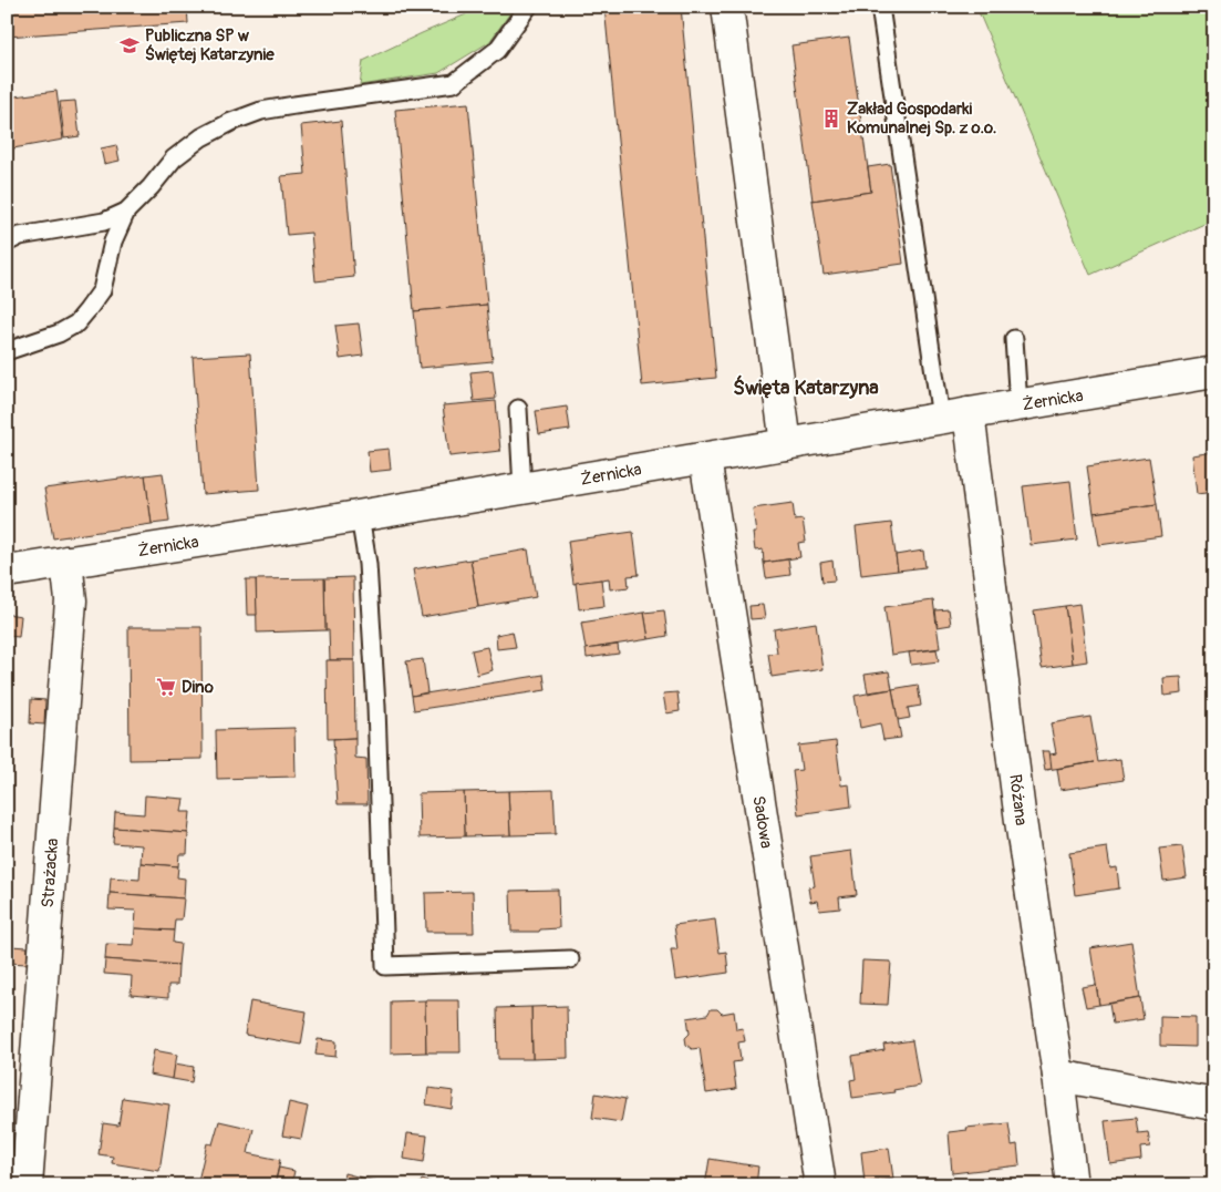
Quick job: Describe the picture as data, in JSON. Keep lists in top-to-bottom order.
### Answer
{
  "streets": {
    "street": [
      "Żernicka",
      "Różana",
      "Sadowa",
      "Strażacka"
    ]
  },
  "crossings": [
    ["Żernicka", "Różana"],
    ["Żernicka", "Sadowa"],
    ["Żernicka", "Strażacka"]
  ],
  "districts": ["Święta Katarzyna"],
  "places": {
    "school or university": ["Publiczna SP w Świętej Katarzynie"],
    "building": ["Zakład Gospodarki Komunalnej Sp. z o.o."],
    "supermarket": ["Dino"]
  }
}
